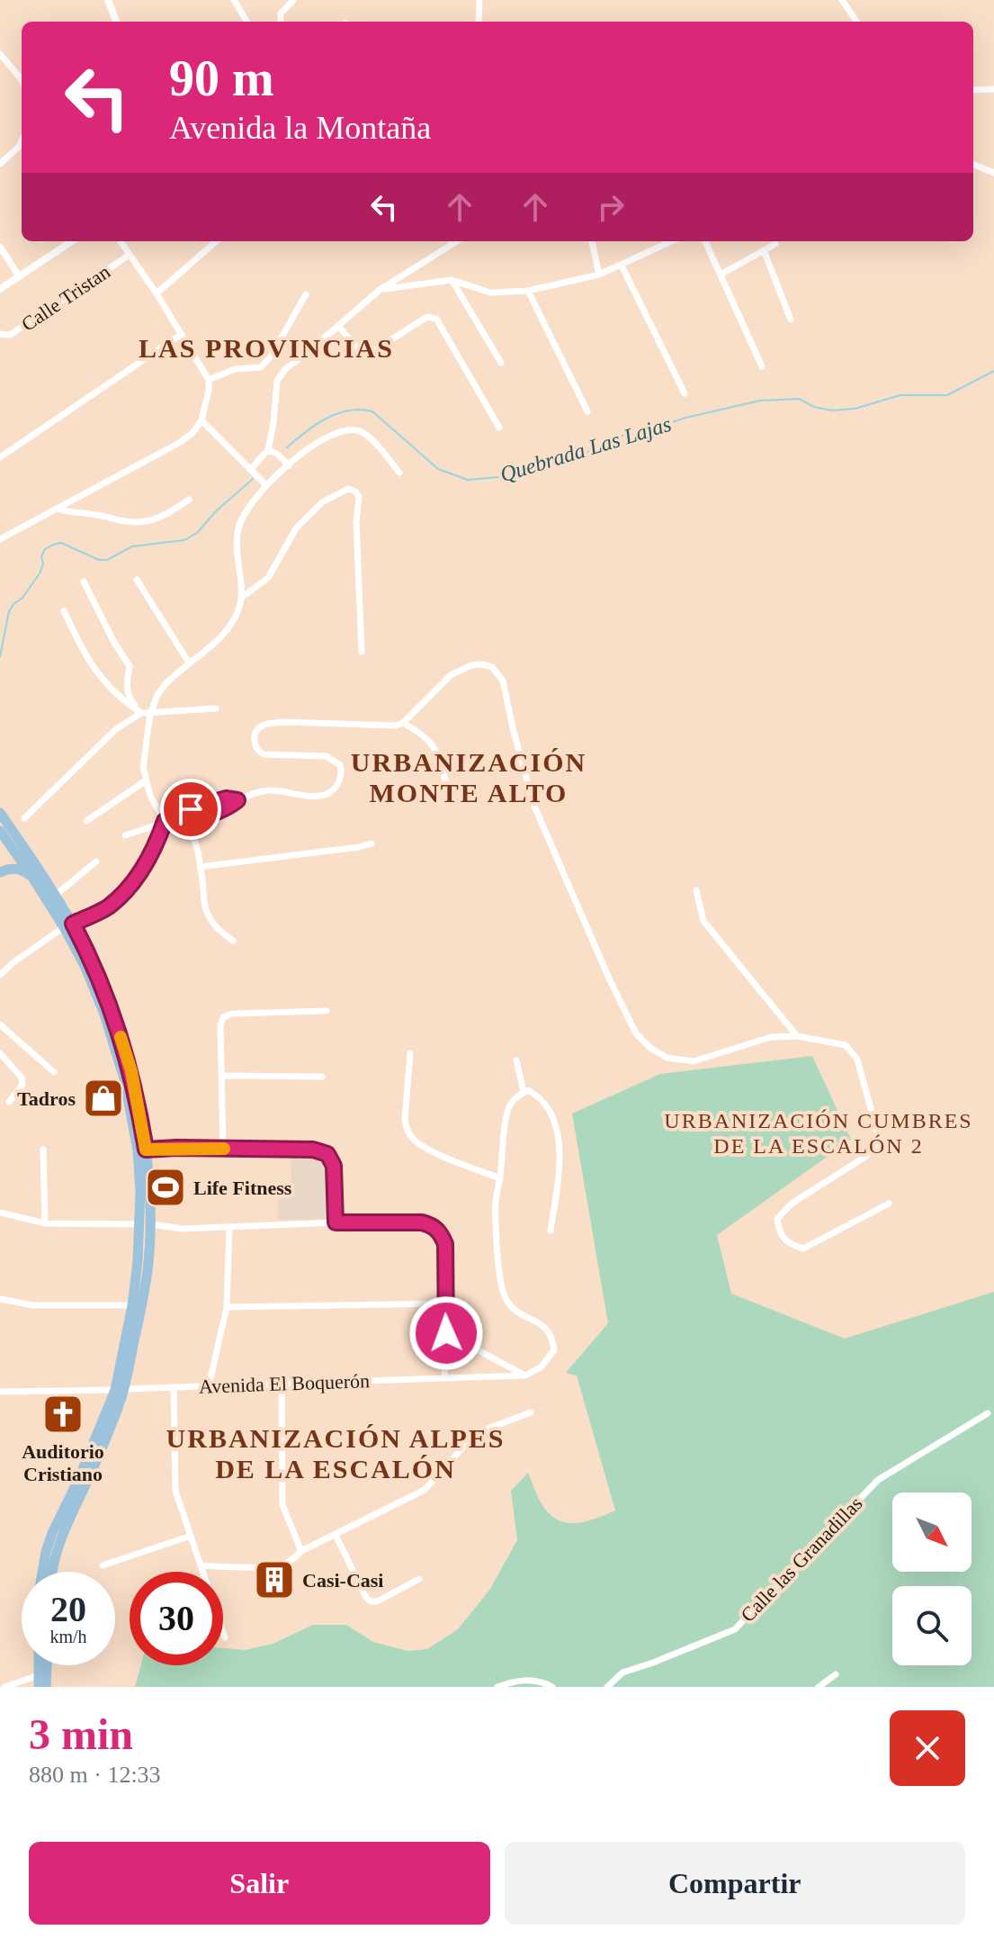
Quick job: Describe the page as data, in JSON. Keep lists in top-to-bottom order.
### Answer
{
  "streets": {
    "street": ["Calle Tristan", "Avenida El Boquerón", "Calle las Granadillas"]
  },
  "districts": [
    "LAS PROVINCIAS",
    "URBANIZACIÓN MONTE ALTO",
    "URBANIZACIÓN CUMBRES DE LA ESCALÓN 2",
    "URBANIZACIÓN ALPES DE LA ESCALÓN"
  ],
  "water": ["Quebrada Las Lajas"],
  "places": {
    "shop": ["Tadros"],
    "sports": ["Life Fitness"],
    "church": ["Auditorio Cristiano"],
    "building": ["Casi-Casi"]
  },
  "north": "bottom right",
  "page": {
    "turn": ["90 m", "Avenida la Montaña"],
    "speed": "20 km/h",
    "limit": "30",
    "heading": ["3 min", "880 m · 12:33"],
    "buttons": ["Salir", "Compartir"]
  }
}
